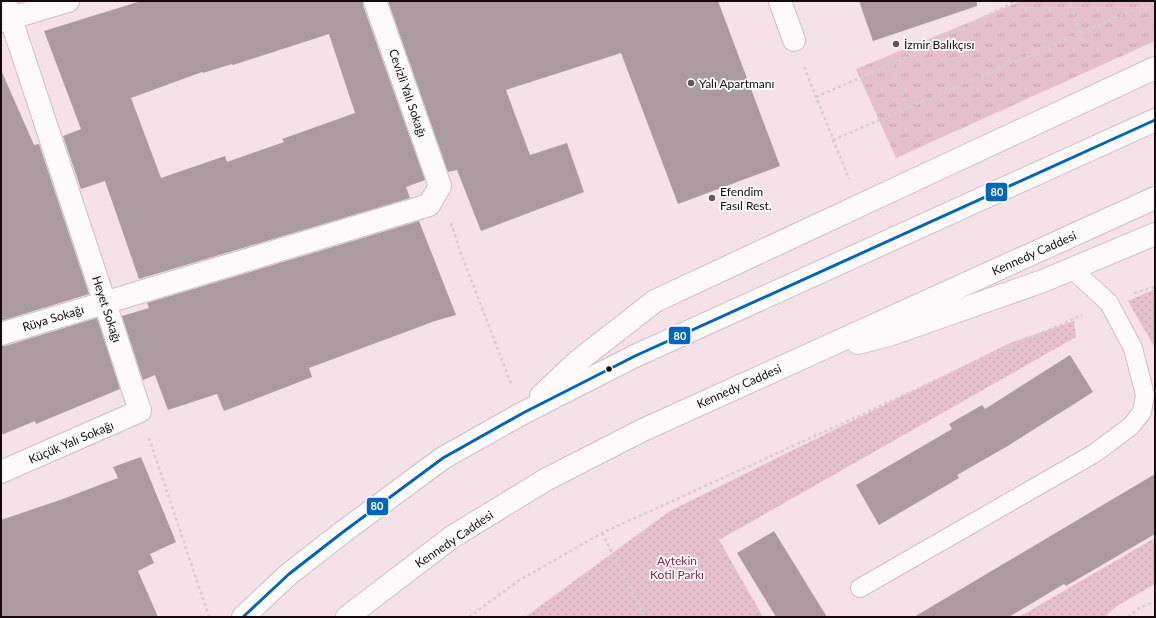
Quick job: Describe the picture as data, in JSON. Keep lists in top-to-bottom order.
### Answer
{
  "streets": {
    "main road": [
      "Cevizli Yalı Sokağı",
      "Kennedy Caddesi",
      "Heyet Sokağı",
      "Rüya Sokağı",
      "Küçük Yalı Sokağı"
    ]
  },
  "crossings": [
    ["Cevizli Yalı Sokağı", "Rüya Sokağı"],
    ["Heyet Sokağı", "Rüya Sokağı"],
    ["Heyet Sokağı", "Küçük Yalı Sokağı"]
  ],
  "parks": ["Aytekin Kotil Parkı"],
  "places": ["İzmir Balıkçısı", "Yalı Apartmanı", "Efendim Fasıl Rest."],
  "lines": ["transit line 80"]
}
